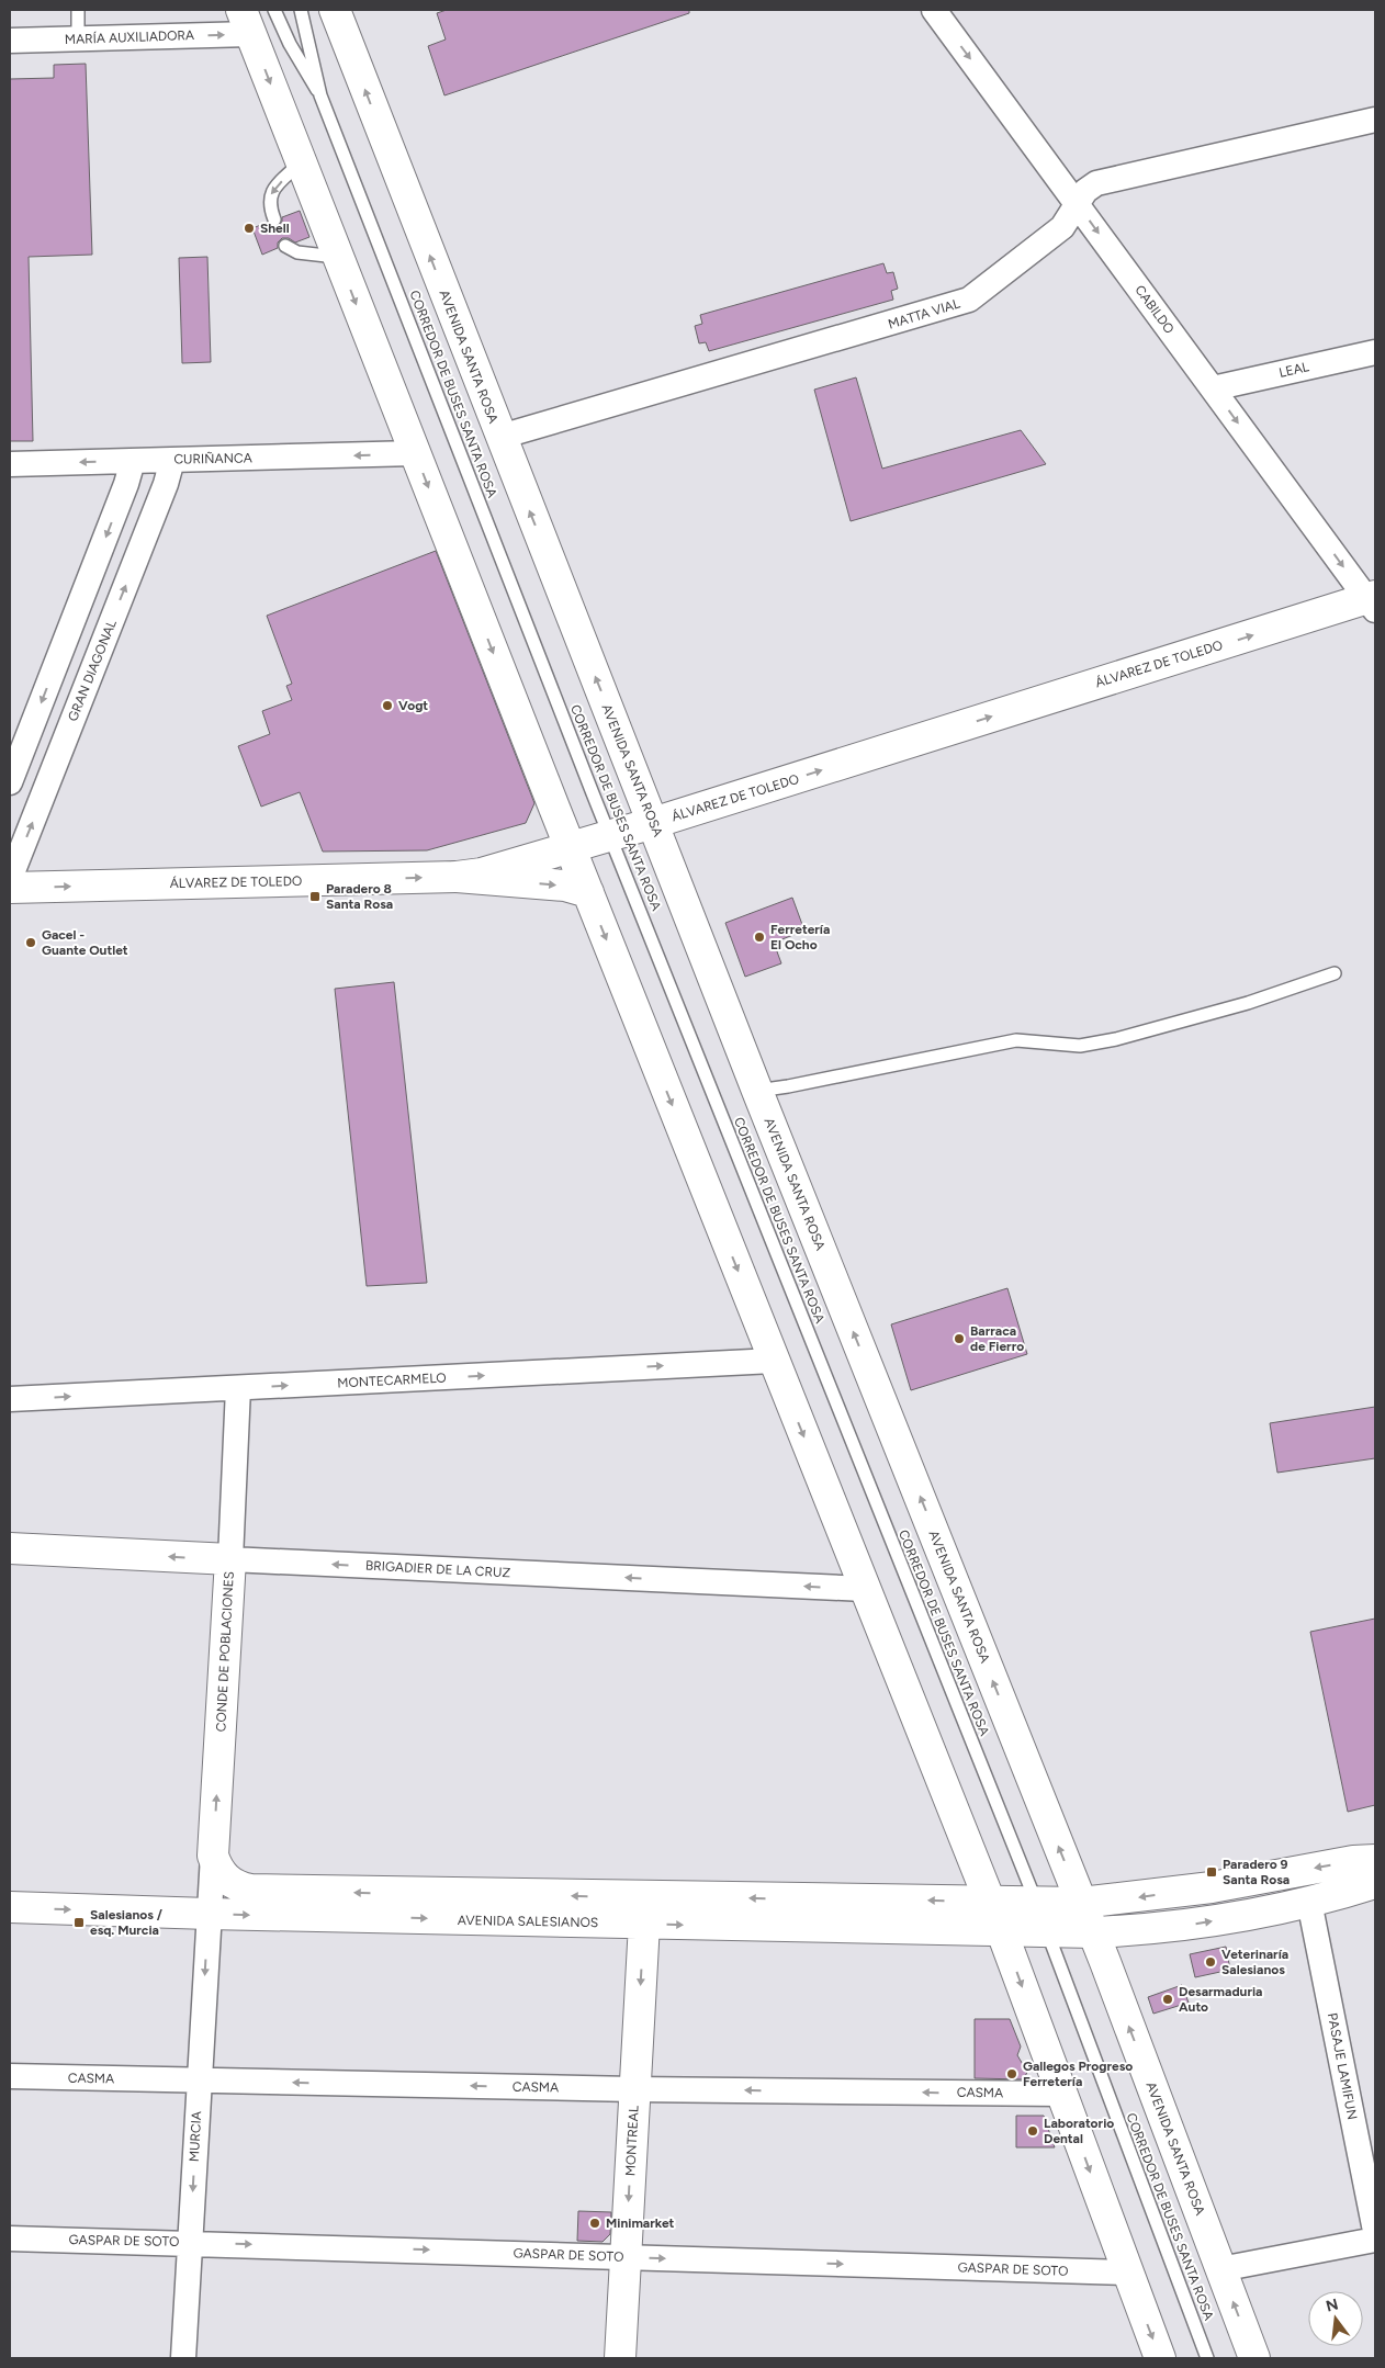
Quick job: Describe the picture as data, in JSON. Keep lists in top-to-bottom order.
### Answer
{
  "streets": {
    "main road": [
      "AVENIDA SANTA ROSA",
      "ÁLVAREZ DE TOLEDO",
      "BRIGADIER DE LA CRUZ",
      "CONDE DE POBLACIONES",
      "AVENIDA SALESIANOS",
      "MONTREAL"
    ],
    "street": [
      "MARÍA AUXILIADORA",
      "CABILDO",
      "MATTA VIAL",
      "LEAL",
      "CURIÑANCA",
      "GRAN DIAGONAL",
      "MONTECARMELO",
      "PASAJE LAMIFUN",
      "CASMA",
      "MURCIA",
      "GASPAR DE SOTO"
    ],
    "lane": ["CORREDOR DE BUSES SANTA ROSA"]
  },
  "crossings": [
    ["CABILDO", "MATTA VIAL"],
    ["CABILDO", "LEAL"],
    ["CABILDO", "ÁLVAREZ DE TOLEDO"],
    ["MATTA VIAL", "AVENIDA SANTA ROSA"],
    ["AVENIDA SANTA ROSA", "ÁLVAREZ DE TOLEDO"],
    ["CORREDOR DE BUSES SANTA ROSA", "ÁLVAREZ DE TOLEDO"],
    ["CORREDOR DE BUSES SANTA ROSA", "AVENIDA SALESIANOS"],
    ["CURIÑANCA", "GRAN DIAGONAL"],
    ["MONTECARMELO", "CONDE DE POBLACIONES"],
    ["BRIGADIER DE LA CRUZ", "CONDE DE POBLACIONES"],
    ["CONDE DE POBLACIONES", "AVENIDA SALESIANOS"],
    ["CONDE DE POBLACIONES", "MURCIA"],
    ["AVENIDA SALESIANOS", "MURCIA"],
    ["AVENIDA SALESIANOS", "MONTREAL"],
    ["CASMA", "MURCIA"],
    ["CASMA", "MONTREAL"],
    ["MURCIA", "GASPAR DE SOTO"],
    ["MONTREAL", "GASPAR DE SOTO"]
  ],
  "one_way": [
    "MARÍA AUXILIADORA",
    "CABILDO",
    "CURIÑANCA",
    "ÁLVAREZ DE TOLEDO",
    "MONTECARMELO",
    "BRIGADIER DE LA CRUZ",
    "CONDE DE POBLACIONES",
    "CASMA",
    "MURCIA",
    "MONTREAL",
    "GASPAR DE SOTO"
  ],
  "places": {
    "other": [
      "Shell",
      "Vogt",
      "Ferretería El Ocho",
      "Gacel - Guante Outlet",
      "Barraca de Fierro",
      "Veterinaría Salesianos",
      "Desarmaduria Auto",
      "Gallegos Progreso Ferretería",
      "Laboratorio Dental",
      "Minimarket"
    ],
    "transit": ["Paradero 8 Santa Rosa", "Paradero 9 Santa Rosa", "Salesianos / esq. Murcia"]
  },
  "north": "top"
}
